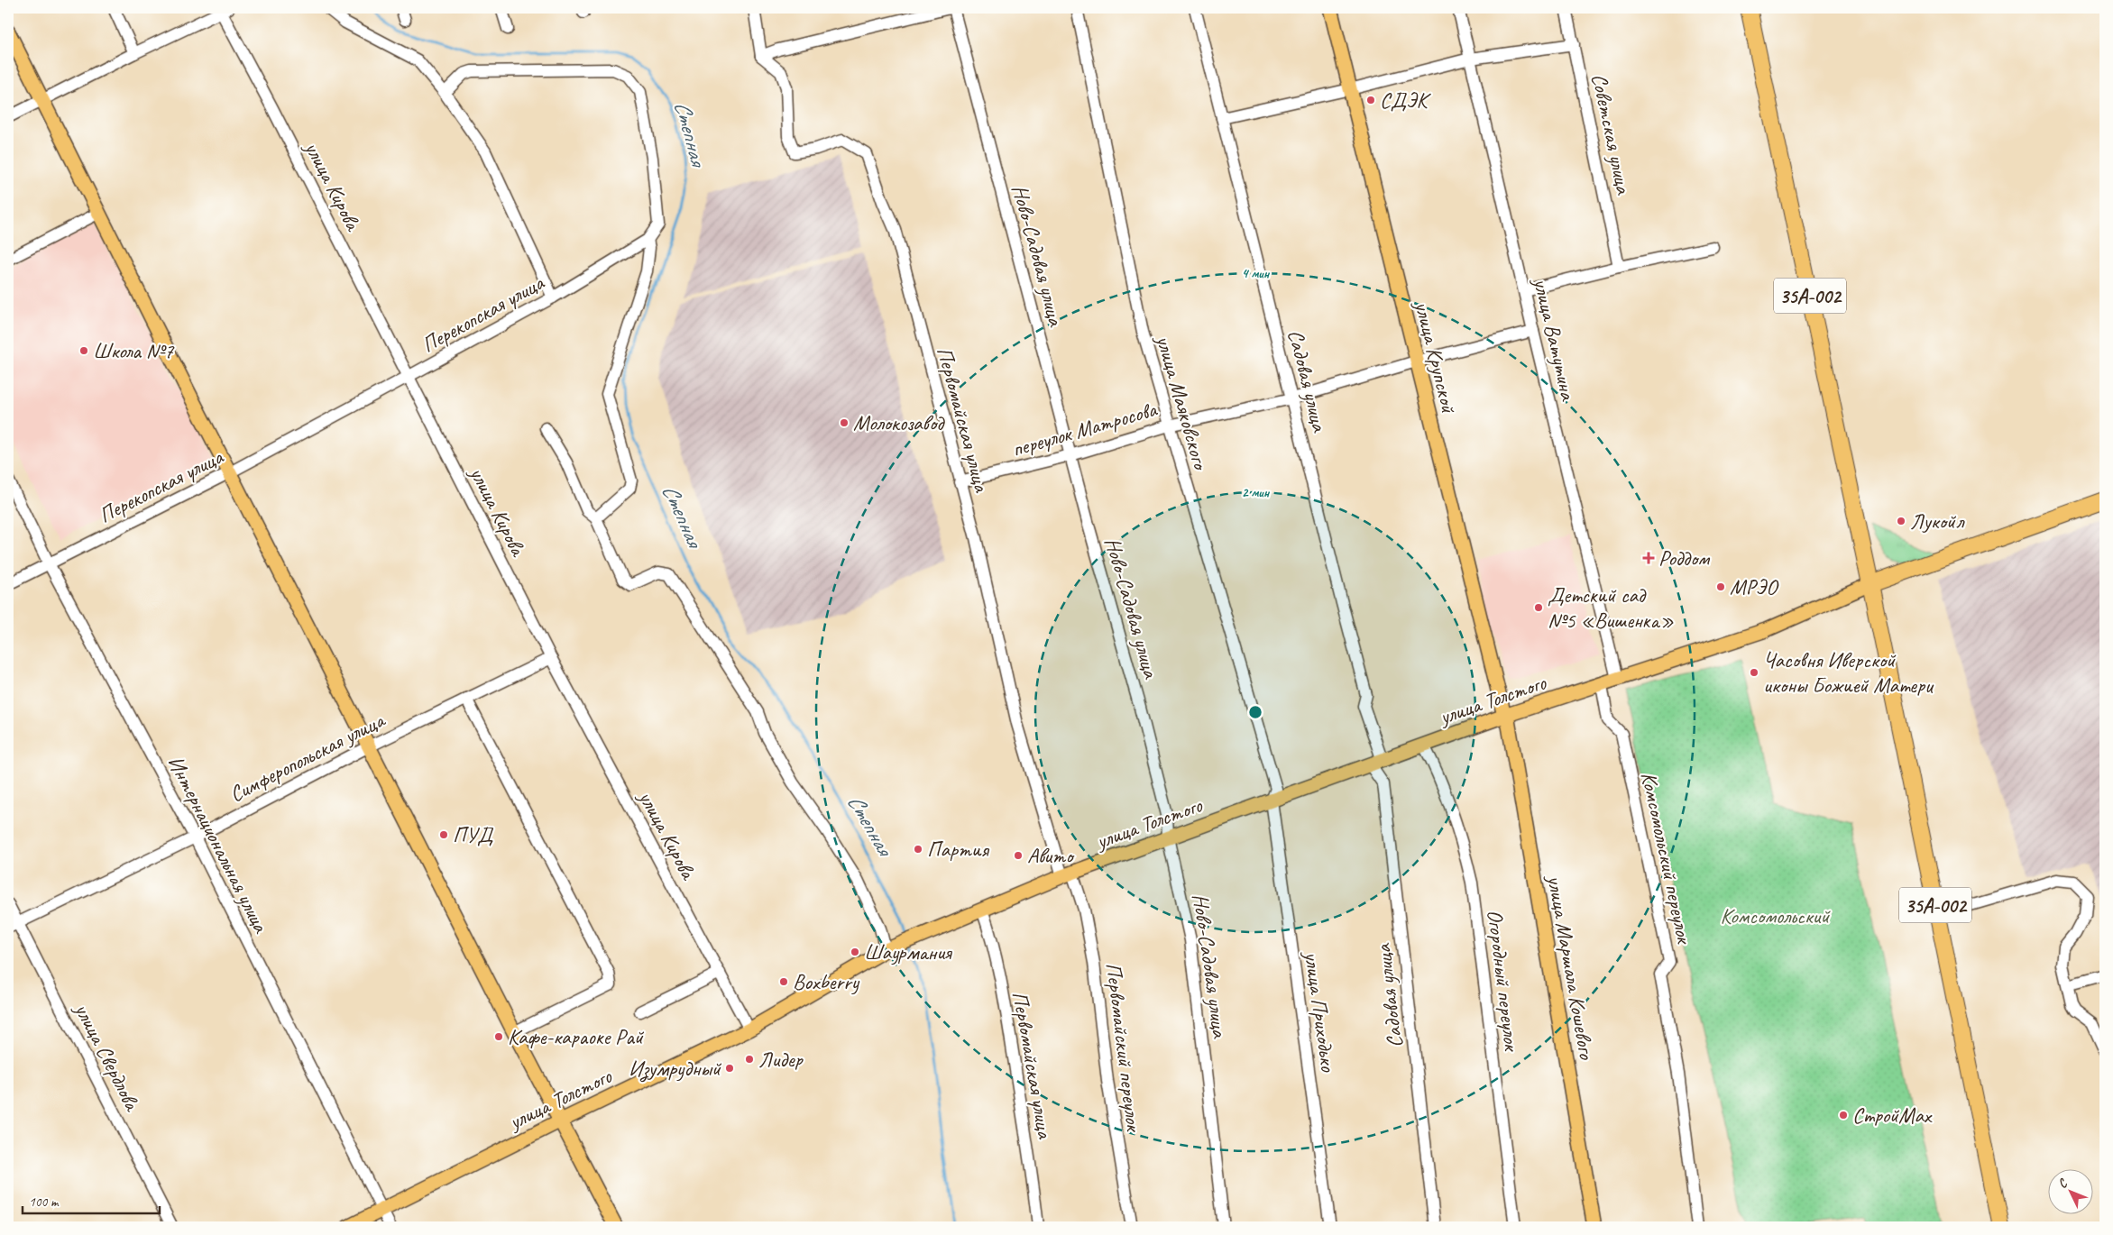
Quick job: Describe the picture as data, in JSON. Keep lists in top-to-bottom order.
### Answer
{
  "streets": {
    "highway": ["35А-002"],
    "main road": ["улица Крупской", "улица Толстого", "улица Маршала Кошевого"],
    "street": [
      "Советская улица",
      "улица Кирова",
      "Ново-Садовая улица",
      "Перекопская улица",
      "улица Ватутина",
      "Садовая улица",
      "улица Маяковского",
      "Первомайская улица",
      "переулок Матросова",
      "Симферопольская улица",
      "Интернациональная улица",
      "Комсомольский переулок",
      "Огородный переулок",
      "улица Приходько",
      "Первомайский переулок",
      "улица Свердлова"
    ]
  },
  "crossings": [
    ["улица Кирова", "Перекопская улица"],
    ["улица Кирова", "улица Толстого"],
    ["улица Кирова", "Симферопольская улица"],
    ["Ново-Садовая улица", "переулок Матросова"],
    ["Ново-Садовая улица", "улица Толстого"],
    ["35А-002", "улица Толстого"],
    ["Перекопская улица", "Интернациональная улица"],
    ["улица Ватутина", "переулок Матросова"],
    ["улица Ватутина", "улица Толстого"],
    ["улица Крупской", "переулок Матросова"],
    ["улица Крупской", "улица Толстого"],
    ["улица Крупской", "улица Маршала Кошевого"],
    ["Садовая улица", "переулок Матросова"],
    ["Садовая улица", "улица Толстого"],
    ["улица Маяковского", "переулок Матросова"],
    ["улица Маяковского", "улица Толстого"],
    ["улица Маяковского", "улица Приходько"],
    ["Первомайская улица", "переулок Матросова"],
    ["Первомайская улица", "улица Толстого"],
    ["Первомайская улица", "Первомайский переулок"],
    ["улица Толстого", "Интернациональная улица"],
    ["улица Толстого", "Комсомольский переулок"],
    ["улица Толстого", "улица Маршала Кошевого"],
    ["улица Толстого", "Огородный переулок"],
    ["улица Толстого", "улица Приходько"],
    ["улица Толстого", "Первомайский переулок"],
    ["Симферопольская улица", "Интернациональная улица"],
    ["Симферопольская улица", "улица Свердлова"]
  ],
  "water": ["Степная"],
  "parks": ["Комсомольский"],
  "places": {
    "other": [
      "СДЭК",
      "Школа №7",
      "Молокозавод",
      "Лукойл",
      "МРЭО",
      "Детский сад №5 «Вишенка»",
      "Часовня Иверской иконы Божией Матери",
      "ПУД",
      "Партия",
      "Авито",
      "Шаурмания",
      "Boxberry",
      "Кафе-караоке Рай",
      "Лидер",
      "Изумрудный",
      "СтройMax"
    ],
    "health": ["Роддом"]
  },
  "scale_bar": "100 m",
  "north": "top left",
  "rings": ["4 мин", "2 мин"]
}
